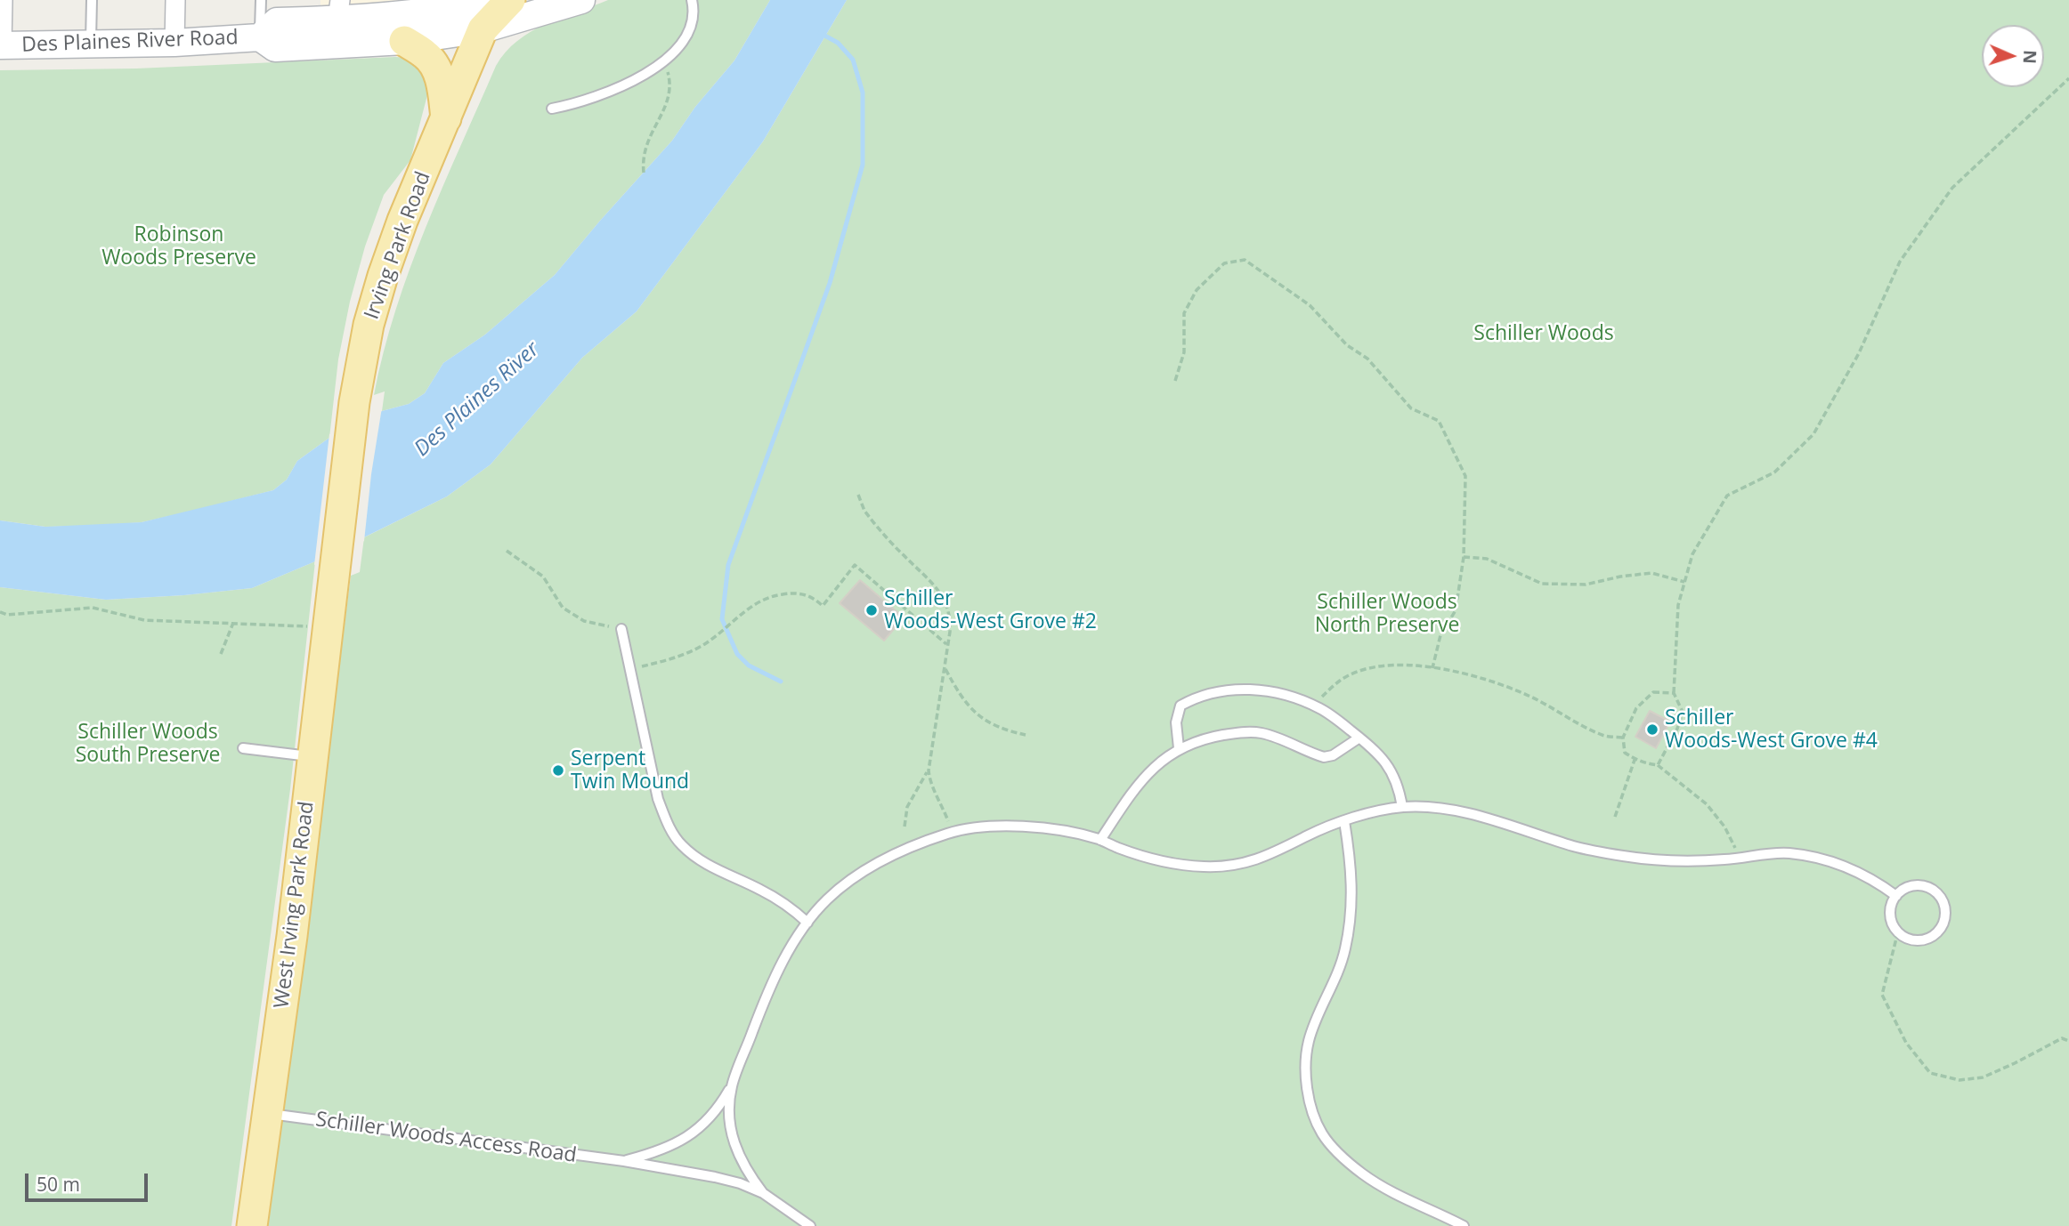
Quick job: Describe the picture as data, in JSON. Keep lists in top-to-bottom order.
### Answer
{
  "streets": {
    "main road": ["Des Plaines River Road", "Irving Park Road", "West Irving Park Road"],
    "lane": ["Schiller Woods Access Road"]
  },
  "crossings": [
    ["Des Plaines River Road", "Irving Park Road"],
    ["Irving Park Road", "West Irving Park Road"],
    ["West Irving Park Road", "Schiller Woods Access Road"]
  ],
  "water": ["Des Plaines River"],
  "parks": [
    "Robinson Woods Preserve",
    "Schiller Woods",
    "Schiller Woods North Preserve",
    "Schiller Woods South Preserve"
  ],
  "places": ["Schiller Woods-West Grove #2", "Schiller Woods-West Grove #4", "Serpent Twin Mound"],
  "scale_bar": "50 m",
  "north": "right"
}
